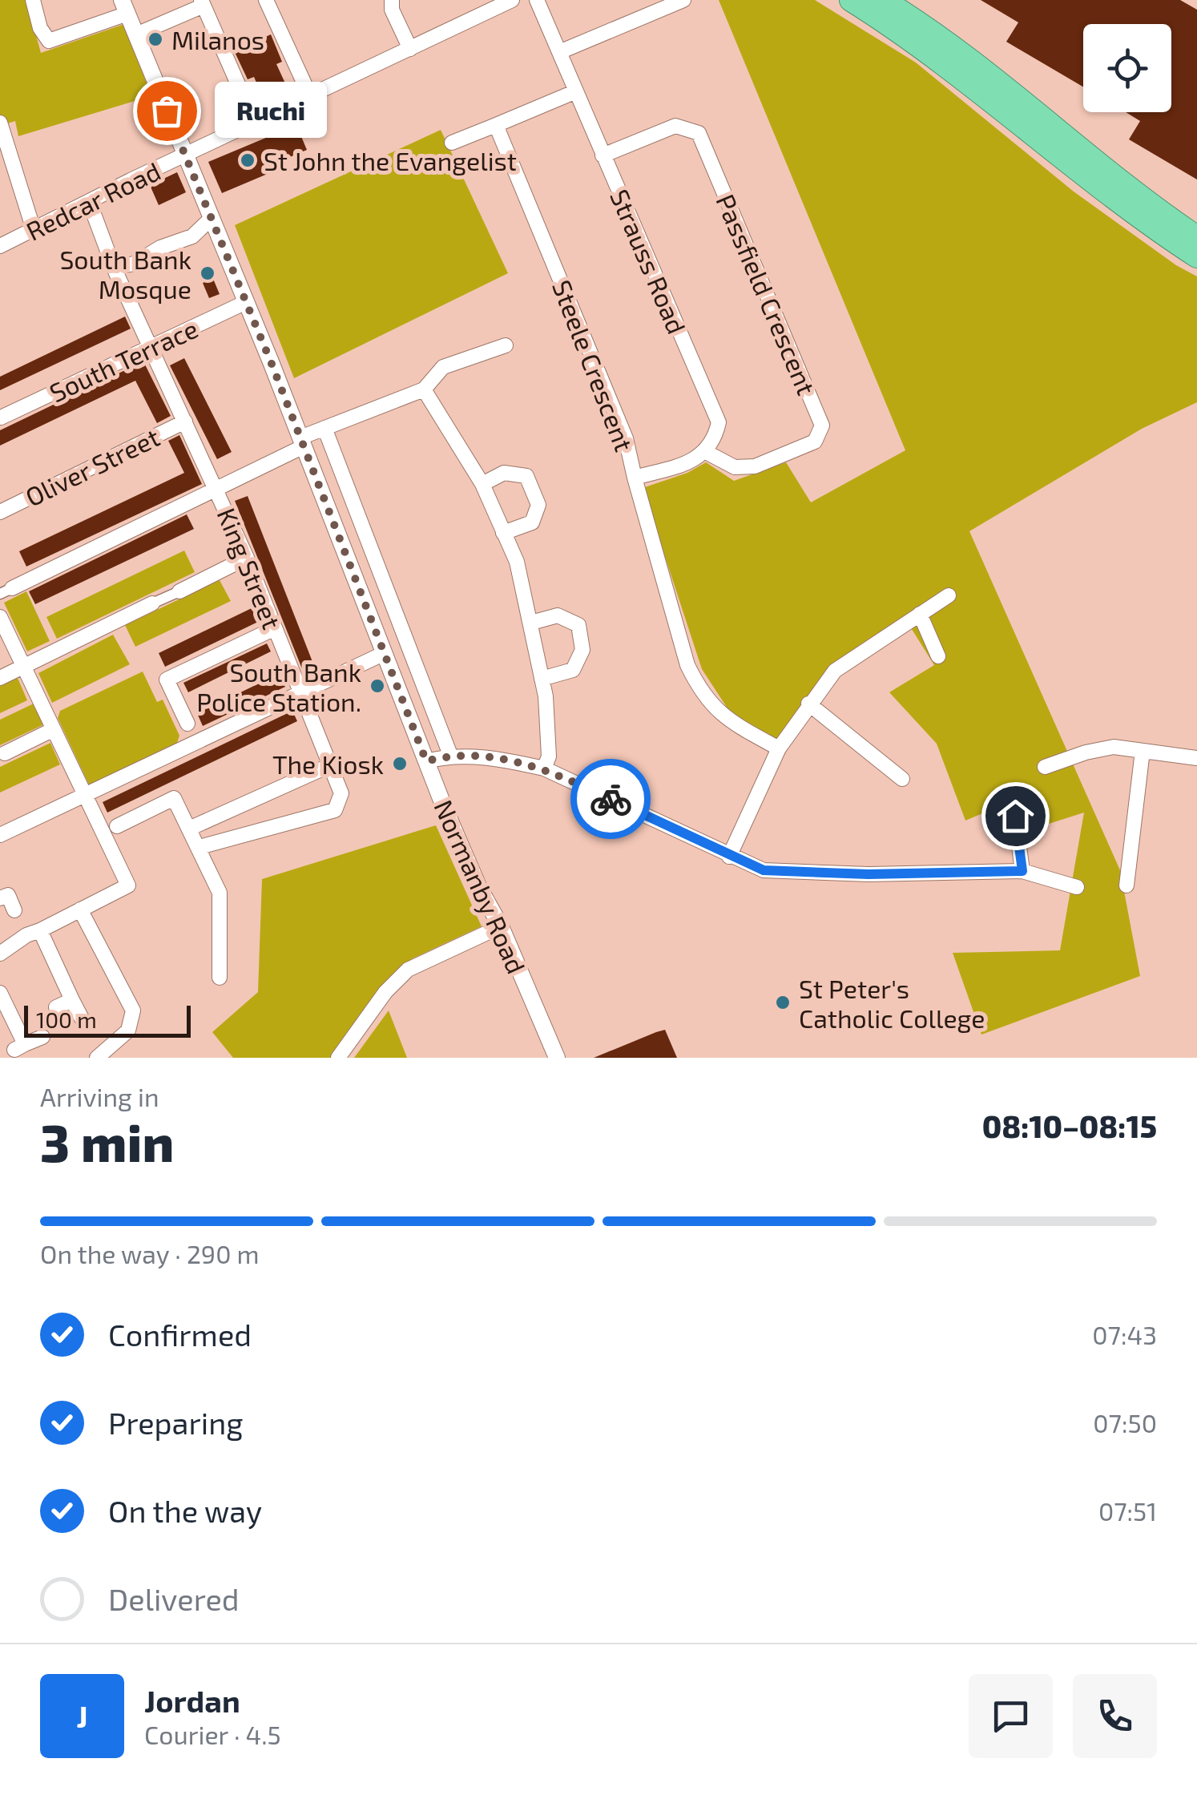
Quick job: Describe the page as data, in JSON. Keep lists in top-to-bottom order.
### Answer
{
  "streets": {
    "street": [
      "Redcar Road",
      "Strauss Road",
      "Passfield Crescent",
      "South Terrace",
      "Steele Crescent",
      "Oliver Street",
      "King Street",
      "Normanby Road"
    ]
  },
  "crossings": [
    ["Redcar Road", "King Street"],
    ["Redcar Road", "Normanby Road"],
    ["Strauss Road", "Passfield Crescent"],
    ["South Terrace", "King Street"],
    ["South Terrace", "Normanby Road"],
    ["Oliver Street", "King Street"]
  ],
  "places": [
    "Milanos",
    "Ruchi",
    "St John the Evangelist",
    "South Bank Mosque",
    "South Bank Police Station.",
    "The Kiosk",
    "St Peter's Catholic College"
  ],
  "scale_bar": "100 m",
  "page": {
    "bubble": "Ruchi",
    "scale": "100 m",
    "heading": ["3 min", "Arriving in", "08:10–08:15"],
    "panel": ["Jordan", "Courier · 4.5"],
    "bar": "On the way · 290 m",
    "list": [
      ["Confirmed", "07:43"],
      ["Preparing", "07:50"],
      ["On the way", "07:51"],
      "Delivered"
    ],
    "round": "J"
  }
}
